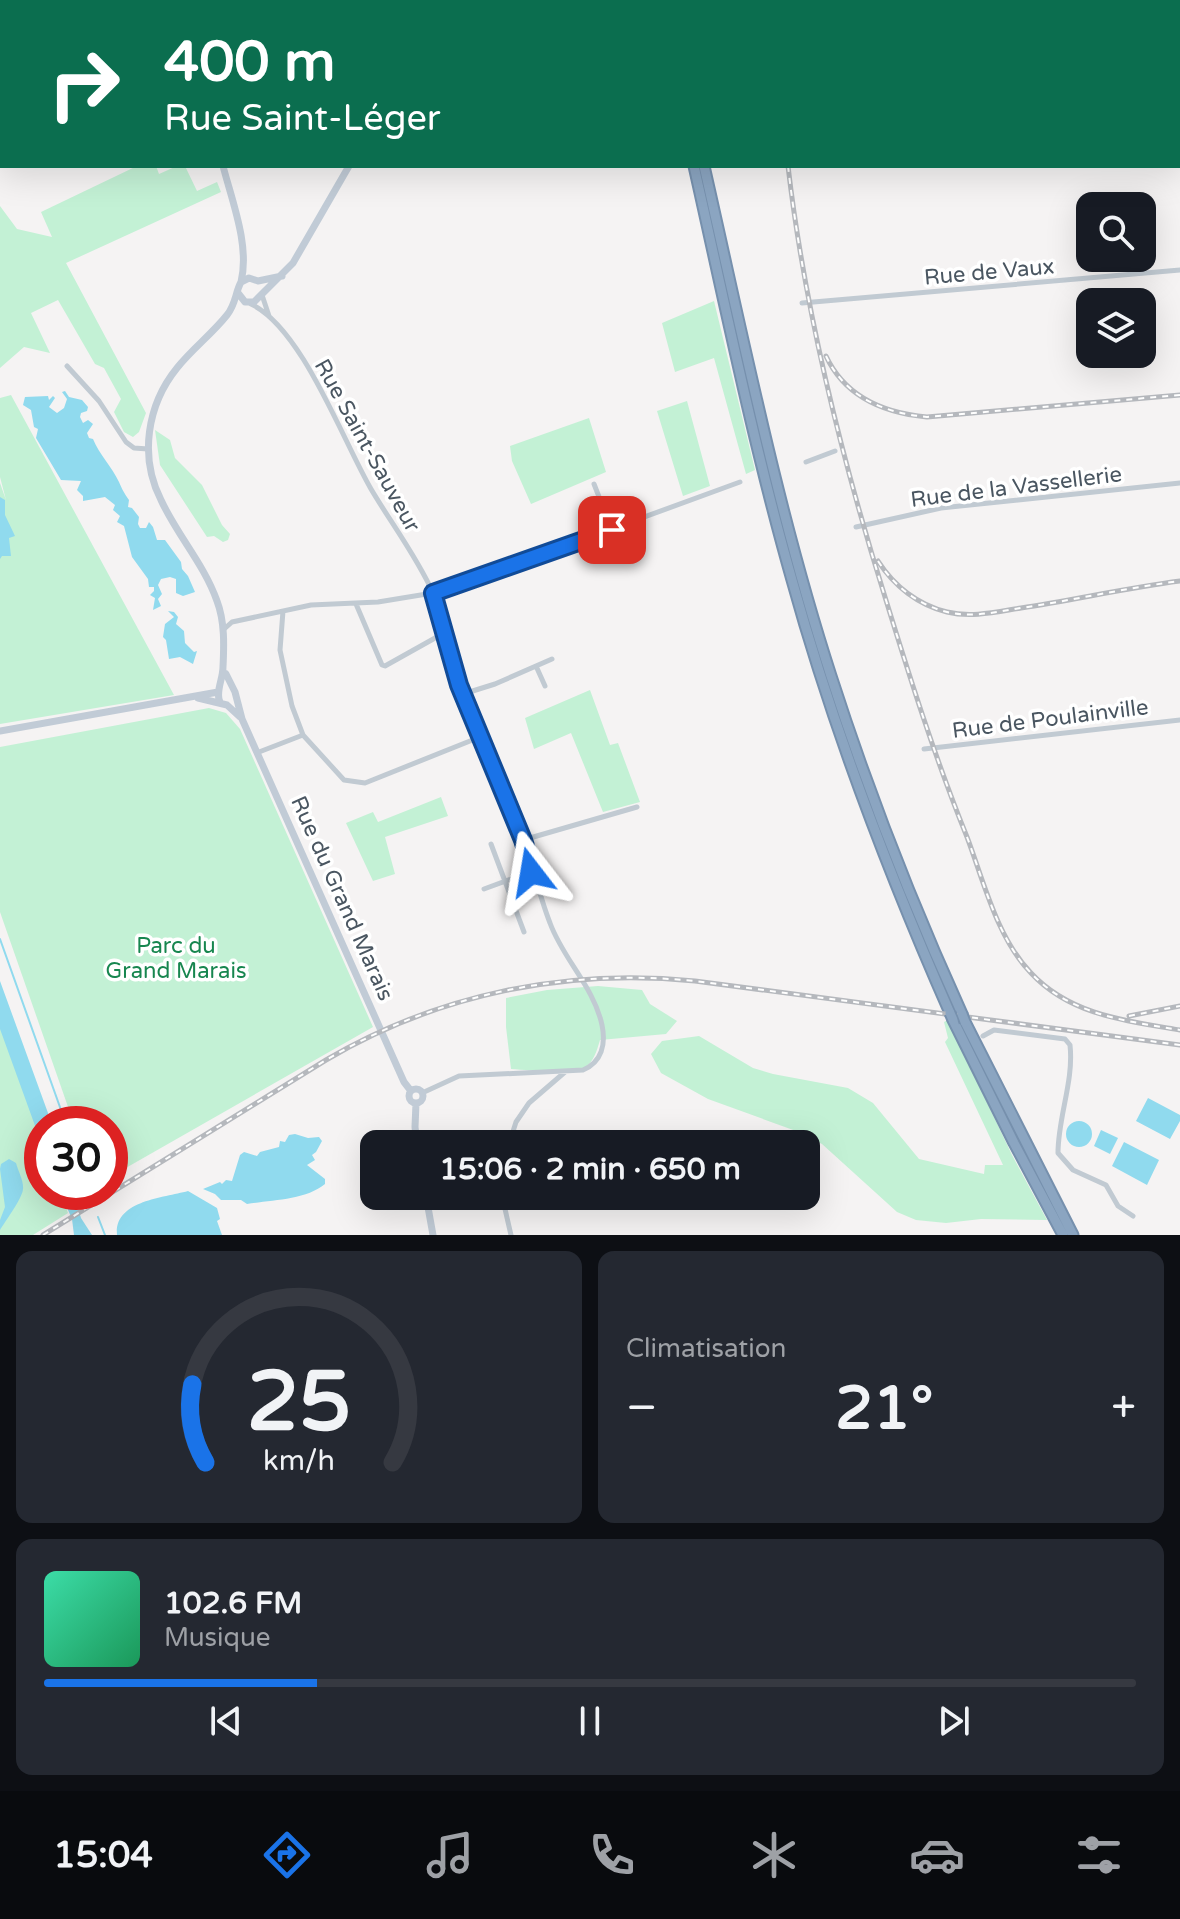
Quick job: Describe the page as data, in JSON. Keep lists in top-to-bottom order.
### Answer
{
  "streets": {
    "street": [
      "Rue de Vaux",
      "Rue Saint-Sauveur",
      "Rue de la Vassellerie",
      "Rue de Poulainville",
      "Rue du Grand Marais"
    ]
  },
  "parks": ["Parc du Grand Marais"],
  "page": {
    "turn": ["400 m", "Rue Saint-Léger"],
    "limit": "30",
    "trip": "15:06 · 2 min · 650 m",
    "tile": "Climatisation",
    "heat": ["−", "21°", "+"],
    "song": ["102.6 FM", "Musique"],
    "tabs": "15:04",
    "gauge": ["25", "km/h"]
  }
}
